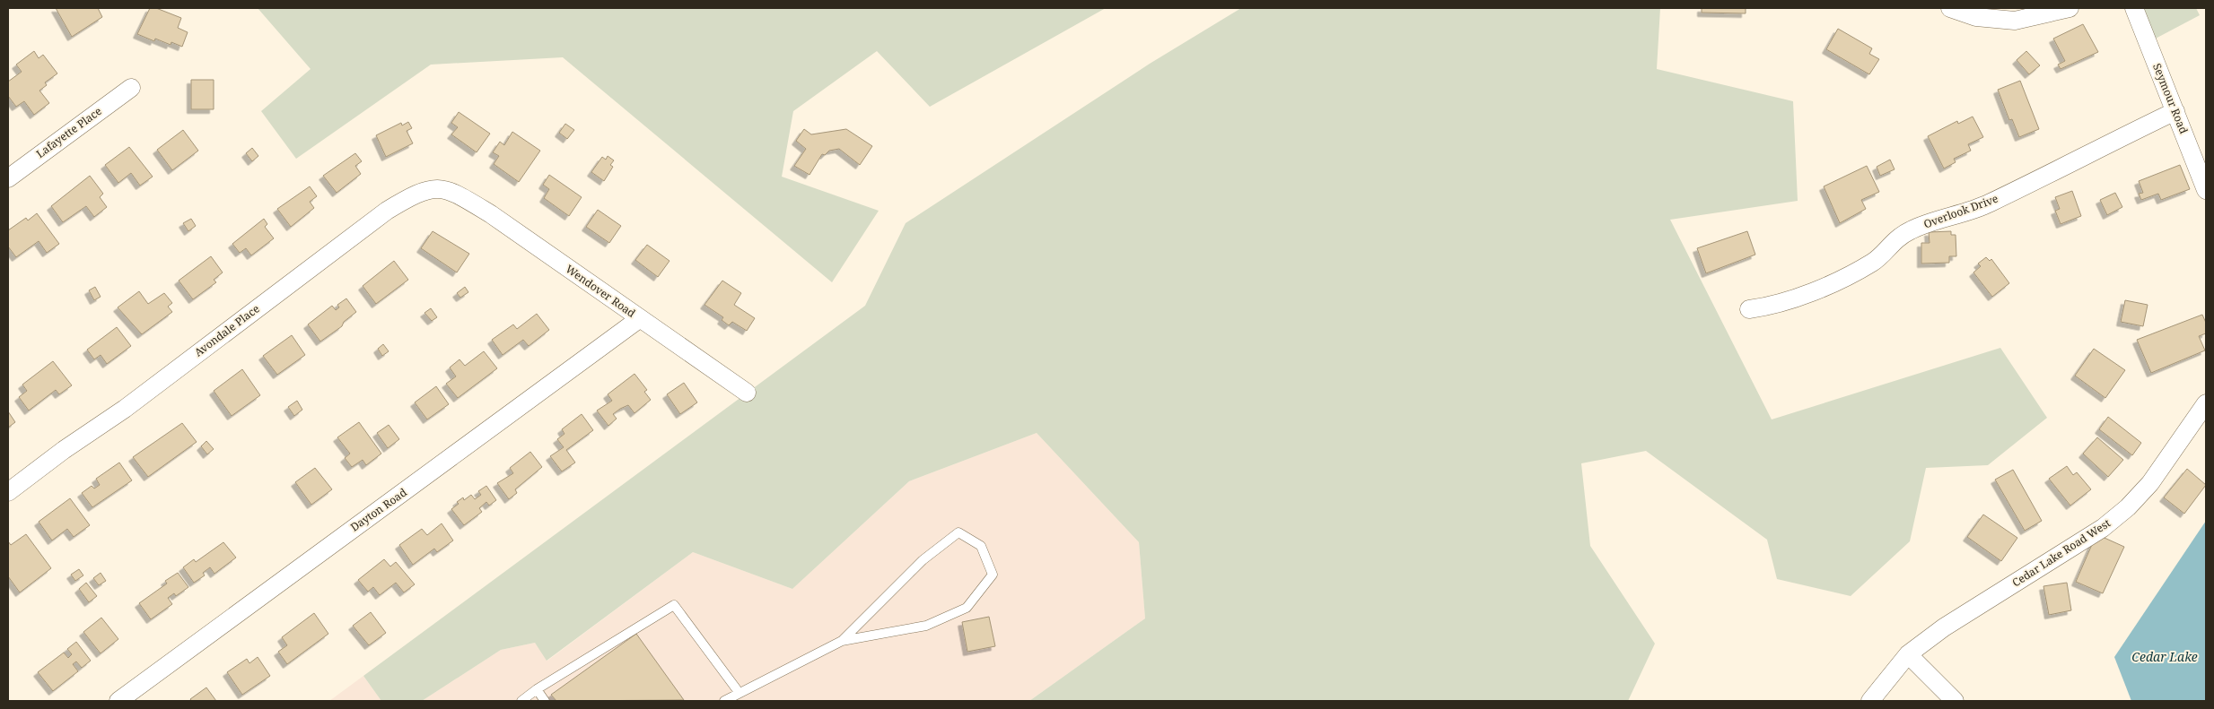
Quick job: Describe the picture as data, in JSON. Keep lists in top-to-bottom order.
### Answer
{
  "streets": {
    "street": [
      "Seymour Road",
      "Lafayette Place",
      "Overlook Drive",
      "Wendover Road",
      "Avondale Place",
      "Dayton Road",
      "Cedar Lake Road West"
    ]
  },
  "crossings": [
    ["Seymour Road", "Overlook Drive"],
    ["Wendover Road", "Avondale Place"],
    ["Wendover Road", "Dayton Road"]
  ],
  "water": ["Cedar Lake"]
}
